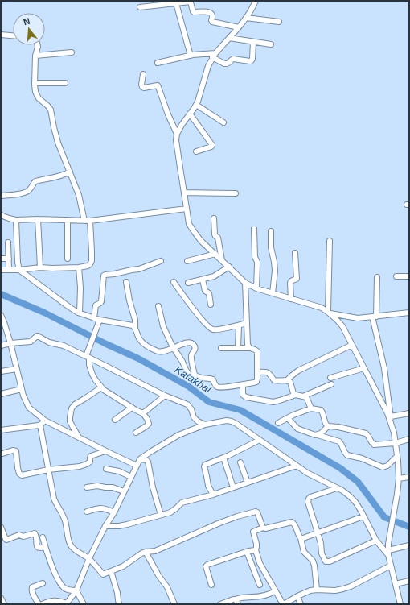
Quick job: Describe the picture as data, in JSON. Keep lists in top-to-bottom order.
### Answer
{
  "water": ["Katakhal"],
  "north": "top"
}
